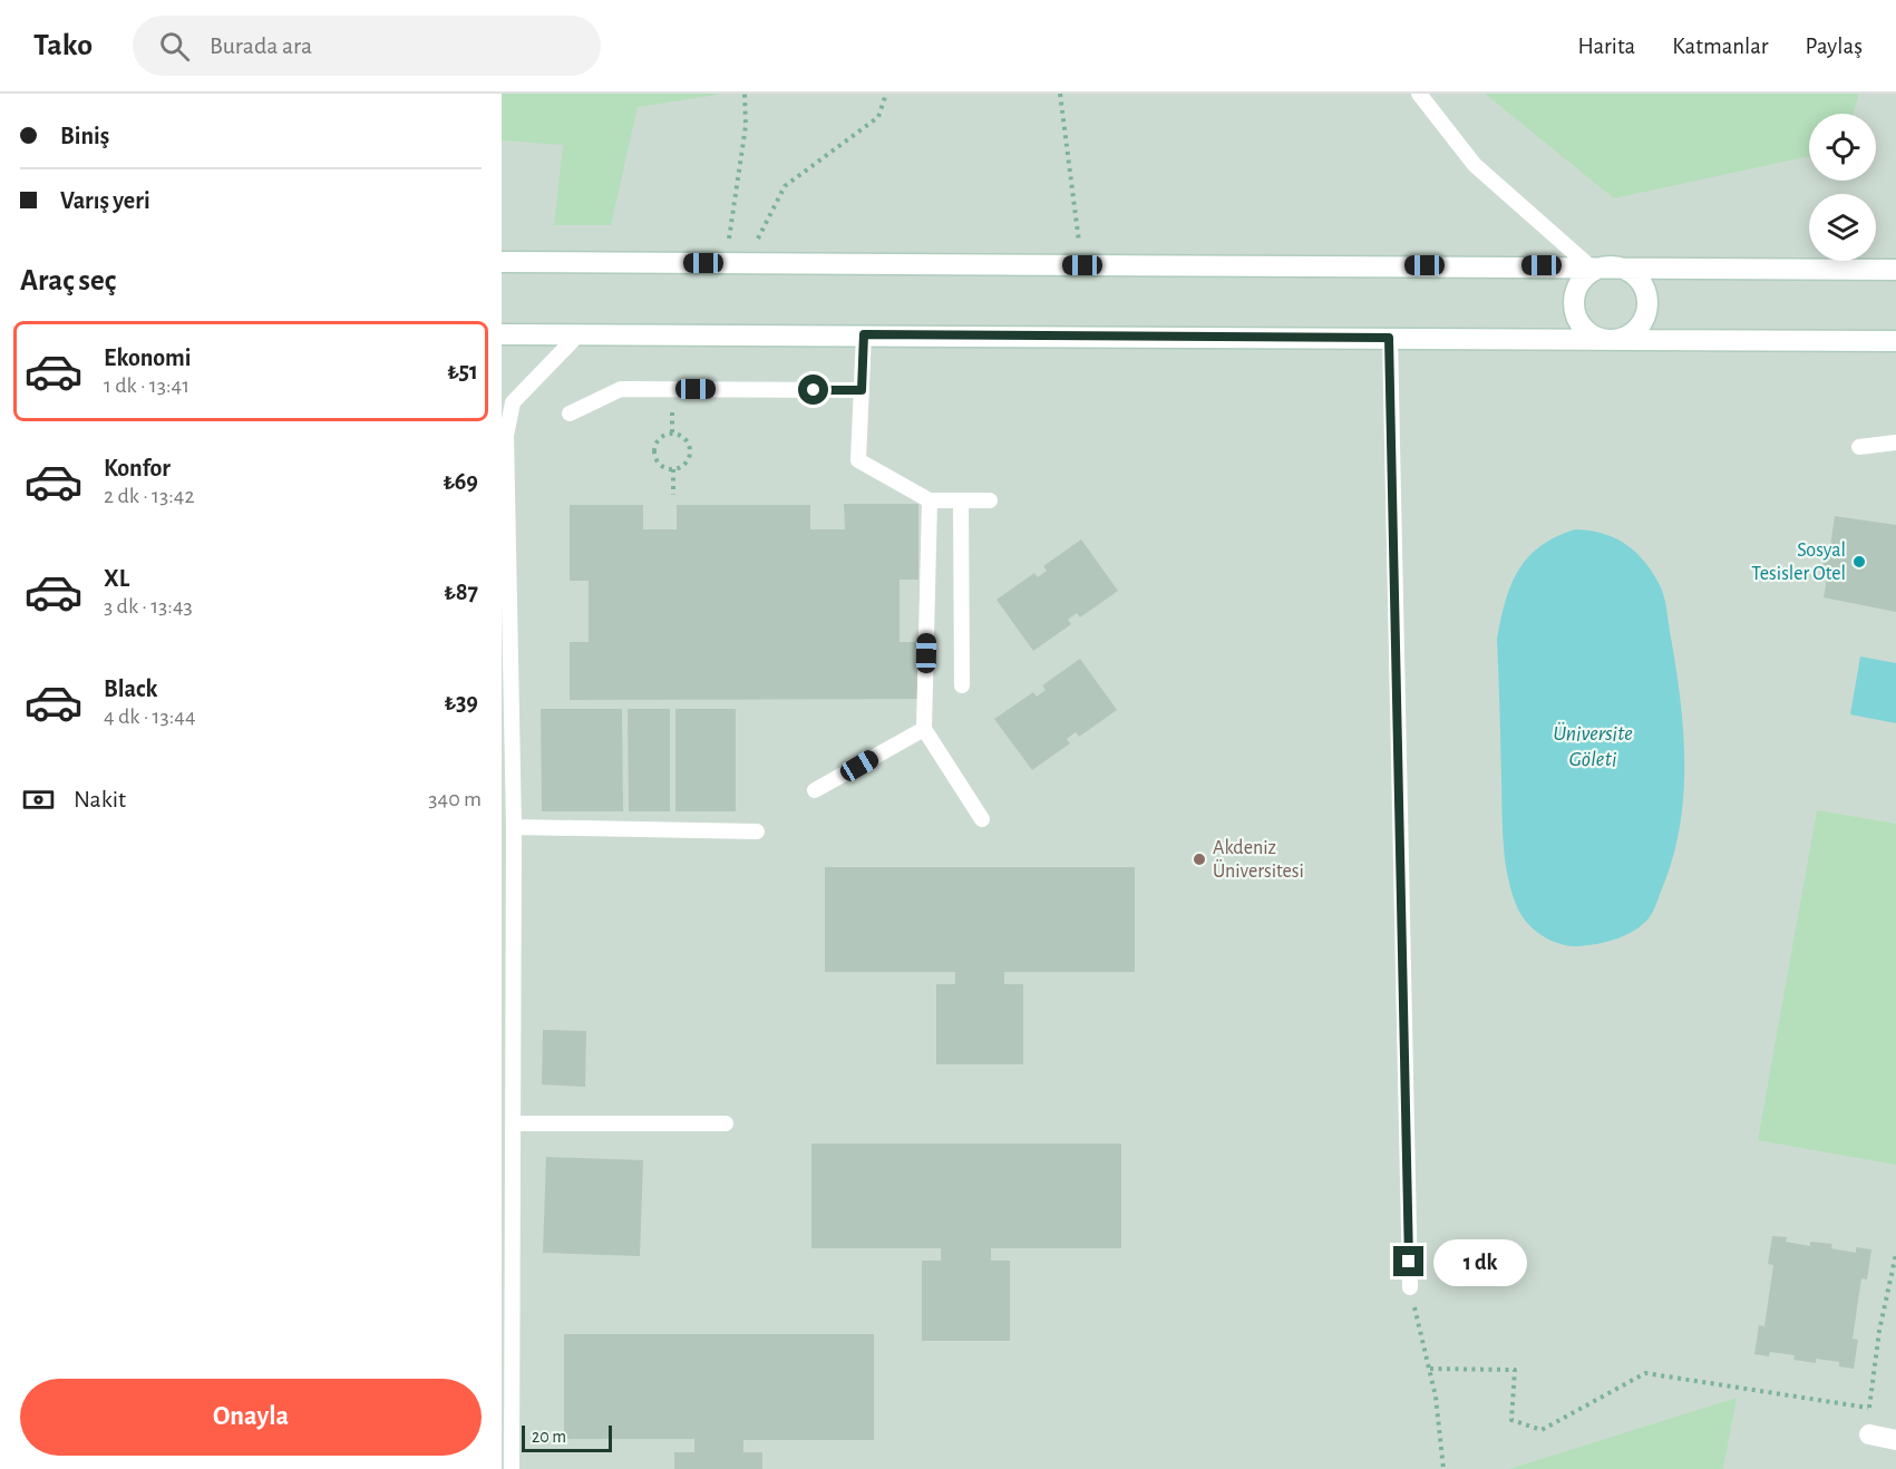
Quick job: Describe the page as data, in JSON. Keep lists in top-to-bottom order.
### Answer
{
  "water": ["Üniversite Göleti"],
  "places": ["Sosyal Tesisler Otel", "Akdeniz Üniversitesi"],
  "scale_bar": "20 m",
  "page": {
    "header": "Tako",
    "search": "Burada ara",
    "nav": ["Harita", "Katmanlar", "Paylaş"],
    "banner": ["Biniş", "Varış yeri"],
    "heading": "Araç seç",
    "list": [
      {
        "name": "Ekonomi",
        "note": "1 dk · 13:41",
        "value": "₺51"
      },
      {
        "name": "Konfor",
        "note": "2 dk · 13:42",
        "value": "₺69"
      },
      {
        "name": "XL",
        "note": "3 dk · 13:43",
        "value": "₺87"
      },
      {
        "name": "Black",
        "note": "4 dk · 13:44",
        "value": "₺39"
      }
    ],
    "pay": ["Nakit", "340 m"],
    "bubble": "1 dk",
    "buttons": "Onayla",
    "scale": "20 m"
  }
}
